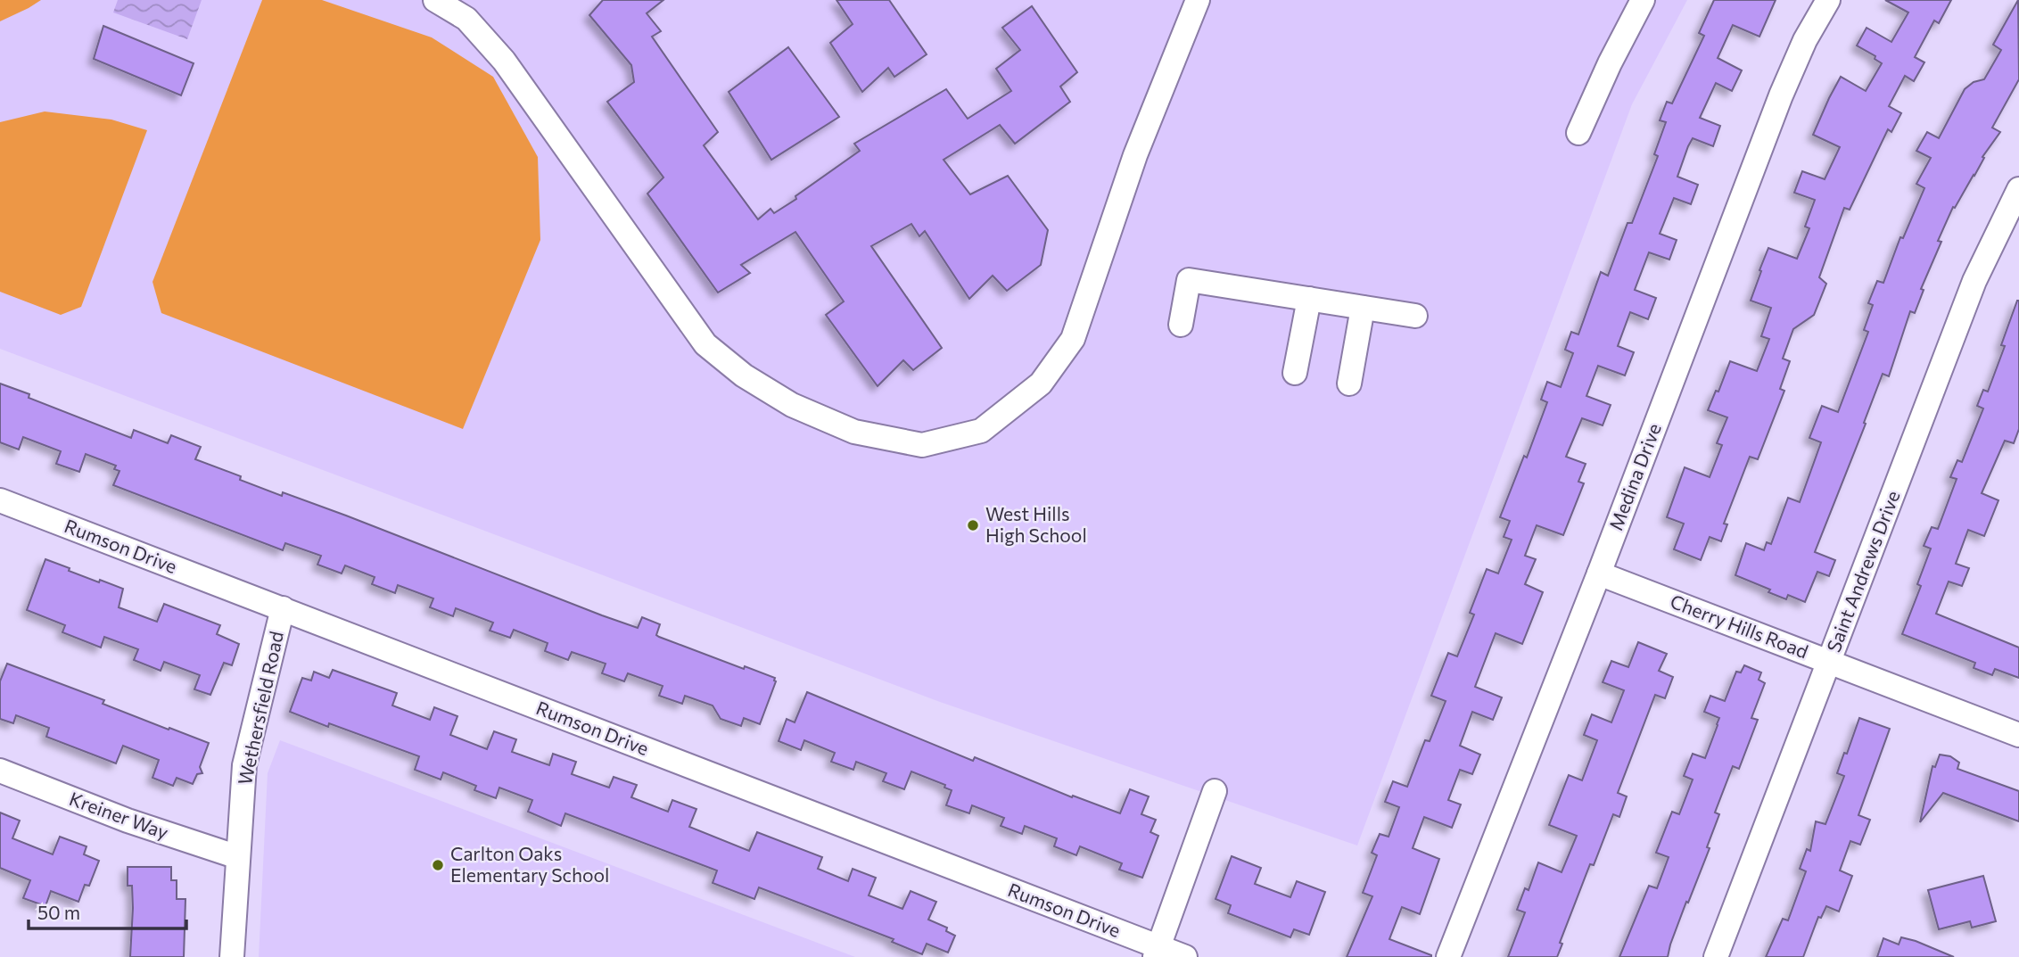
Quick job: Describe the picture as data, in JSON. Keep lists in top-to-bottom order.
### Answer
{
  "streets": {
    "street": [
      "Medina Drive",
      "Rumson Drive",
      "Saint Andrews Drive",
      "Cherry Hills Road",
      "Wethersfield Road",
      "Kreiner Way"
    ]
  },
  "crossings": [
    ["Medina Drive", "Cherry Hills Road"],
    ["Rumson Drive", "Wethersfield Road"],
    ["Saint Andrews Drive", "Cherry Hills Road"],
    ["Wethersfield Road", "Kreiner Way"]
  ],
  "places": ["West Hills High School", "Carlton Oaks Elementary School"],
  "scale_bar": "50 m"
}
